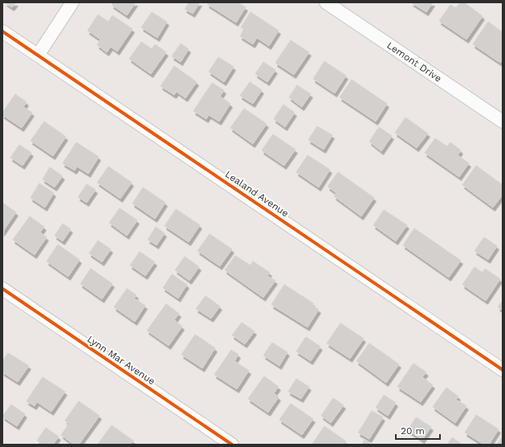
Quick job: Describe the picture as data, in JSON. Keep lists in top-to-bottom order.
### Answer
{
  "streets": {
    "street": ["Lemont Drive", "Lealand Avenue", "Lynn Mar Avenue"]
  },
  "scale_bar": "20 m"
}
